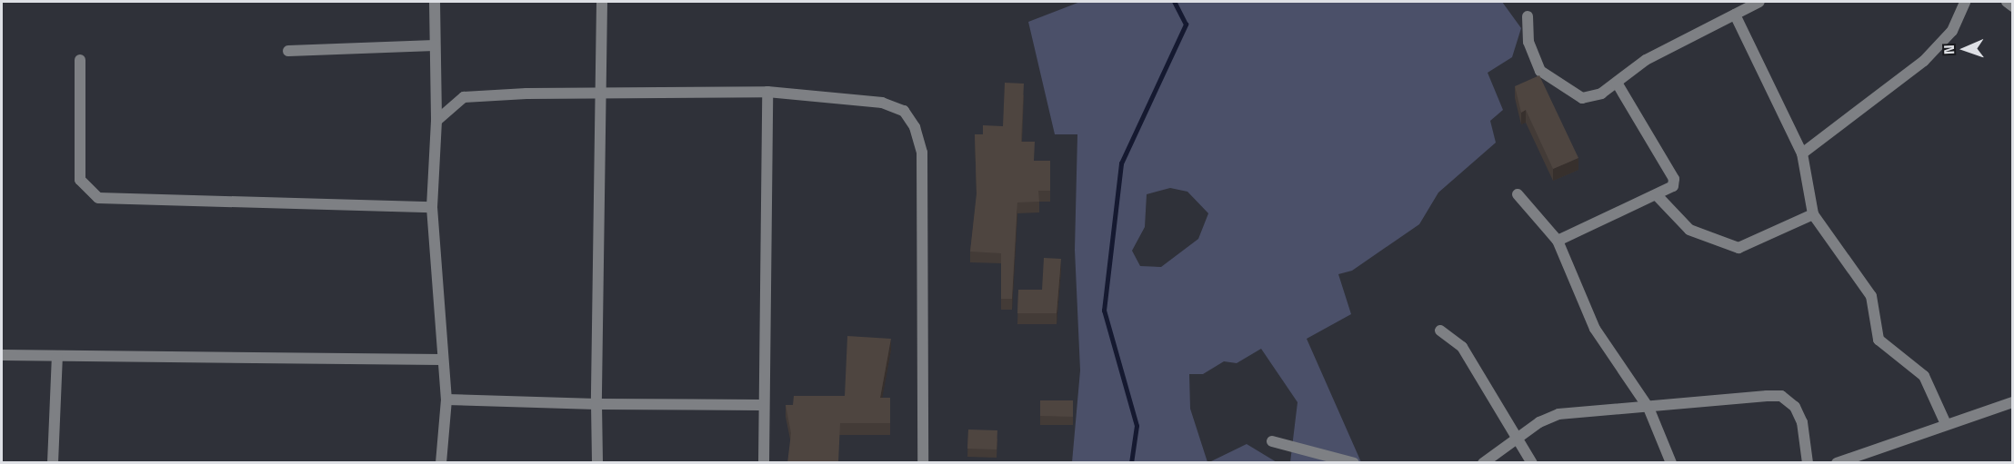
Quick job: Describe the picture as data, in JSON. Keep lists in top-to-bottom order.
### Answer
{
  "north": "left"
}
